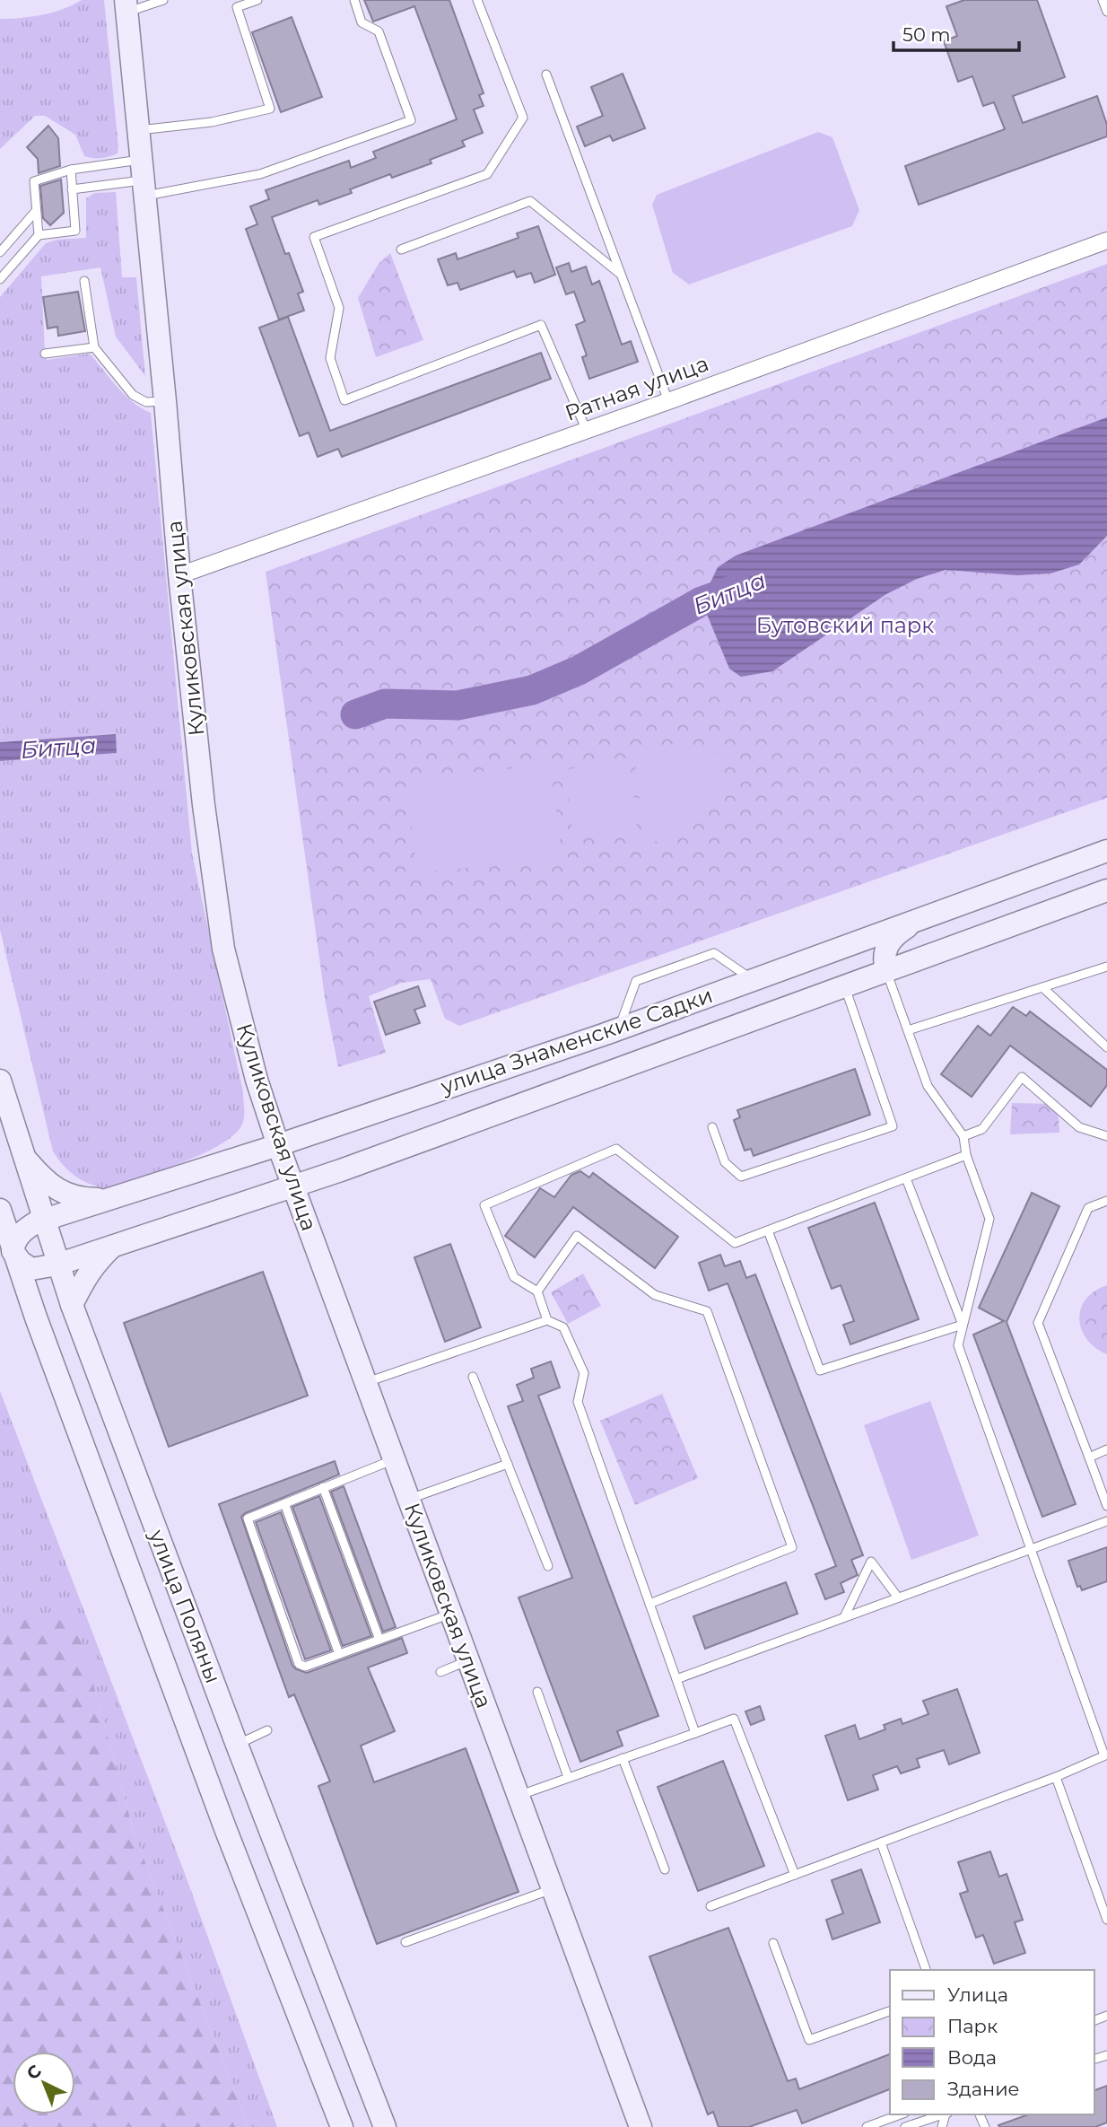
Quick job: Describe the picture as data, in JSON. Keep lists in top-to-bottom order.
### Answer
{
  "streets": {
    "street": [
      "Ратная улица",
      "Куликовская улица",
      "улица Знаменские Садки",
      "улица Поляны"
    ]
  },
  "crossings": [
    ["Ратная улица", "Куликовская улица"],
    ["Куликовская улица", "улица Знаменские Садки"],
    ["улица Знаменские Садки", "улица Поляны"]
  ],
  "water": ["Битца"],
  "parks": ["Бутовский парк"],
  "legend": [
    "Улица",
    "Парк",
    "Вода",
    "Здание"
  ],
  "scale_bar": "50 m",
  "north": "top left"
}
